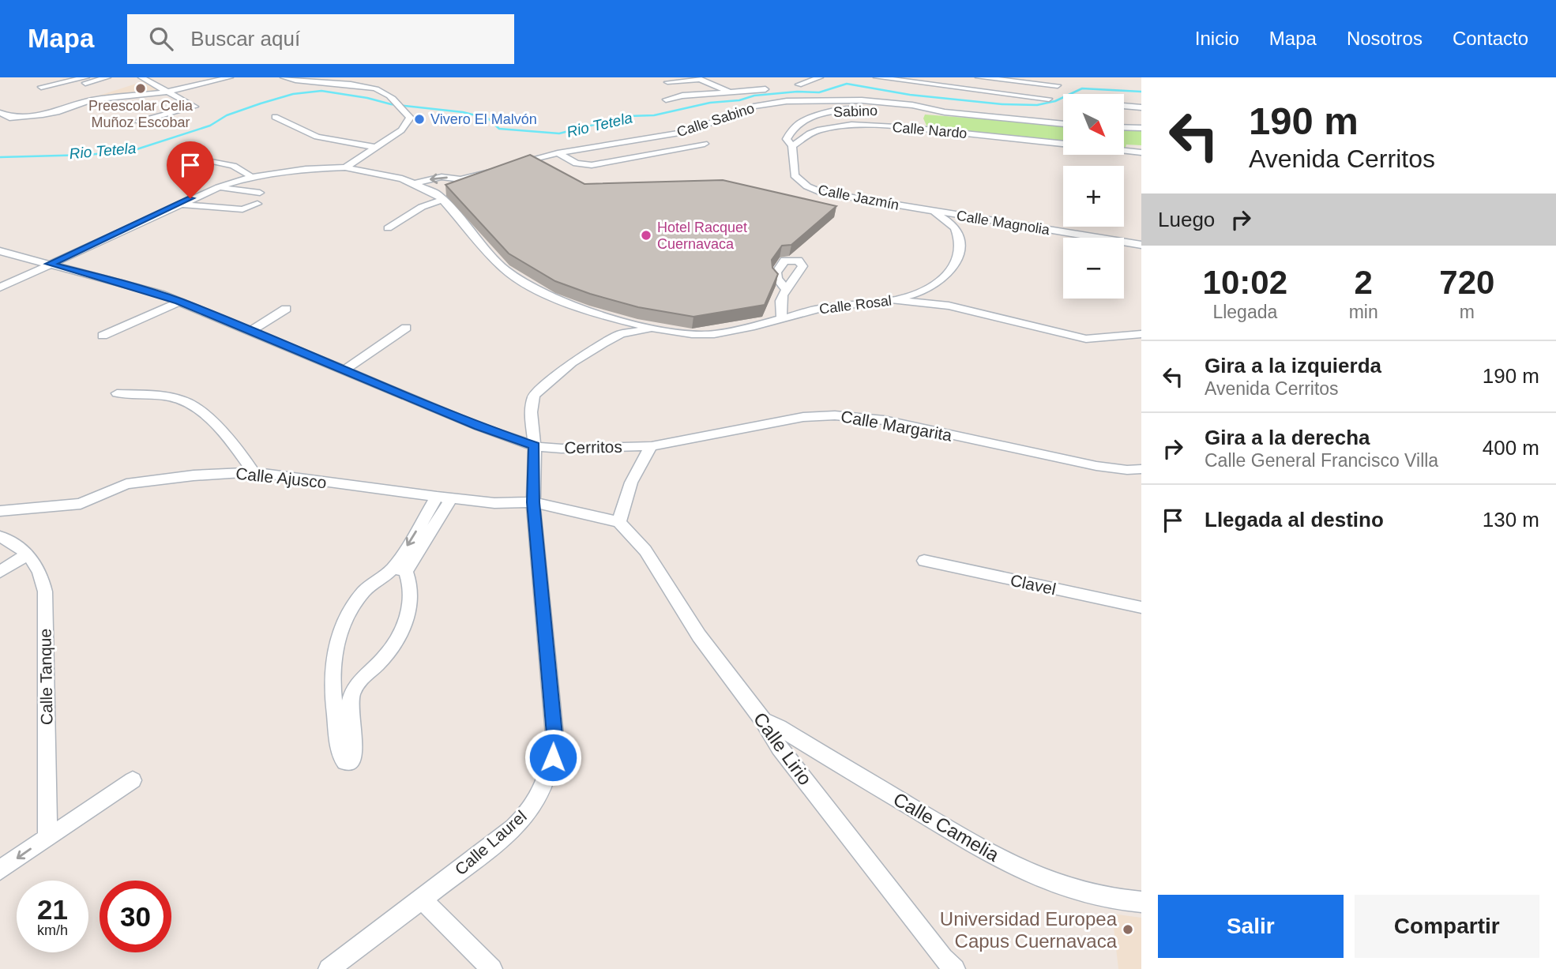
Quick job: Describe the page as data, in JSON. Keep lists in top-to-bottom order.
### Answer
{
  "streets": {
    "street": [
      "Sabino",
      "Calle Sabino",
      "Calle Nardo",
      "Calle Jazmín",
      "Calle Magnolia",
      "Calle Rosal",
      "Calle Margarita",
      "Cerritos",
      "Calle Ajusco",
      "Clavel",
      "Calle Tanque",
      "Calle Lirio",
      "Calle Camelia",
      "Calle Laurel"
    ]
  },
  "crossings": [
    ["Sabino", "Calle Sabino"],
    ["Calle Nardo", "Calle Jazmín"],
    ["Calle Jazmín", "Calle Magnolia"],
    ["Calle Rosal", "Calle Laurel"],
    ["Calle Margarita", "Cerritos"],
    ["Cerritos", "Calle Laurel"],
    ["Calle Ajusco", "Calle Lirio"],
    ["Calle Ajusco", "Calle Laurel"],
    ["Calle Lirio", "Calle Camelia"]
  ],
  "water": ["Rio Tetela"],
  "places": [
    "Preescolar Celia Muñoz Escobar",
    "Vivero El Malvón",
    "Hotel Racquet Cuernavaca",
    "Universidad Europea Capus Cuernavaca"
  ],
  "north": "bottom right",
  "page": {
    "header": "Mapa",
    "search": "Buscar aquí",
    "nav": [
      "Inicio",
      "Mapa",
      "Nosotros",
      "Contacto"
    ],
    "turn": ["190 m", "Avenida Cerritos"],
    "map_buttons": ["+", "−"],
    "then": "Luego",
    "eta": [
      "10:02",
      "Llegada",
      "2",
      "min",
      "720",
      "m"
    ],
    "list": [
      {
        "name": "Gira a la izquierda",
        "note": "Avenida Cerritos",
        "value": "190 m"
      },
      {
        "name": "Gira a la derecha",
        "note": "Calle General Francisco Villa",
        "value": "400 m"
      },
      {
        "name": "Llegada al destino",
        "value": "130 m"
      }
    ],
    "speed": "21 km/h",
    "limit": "30",
    "buttons": ["Salir", "Compartir"]
  }
}
